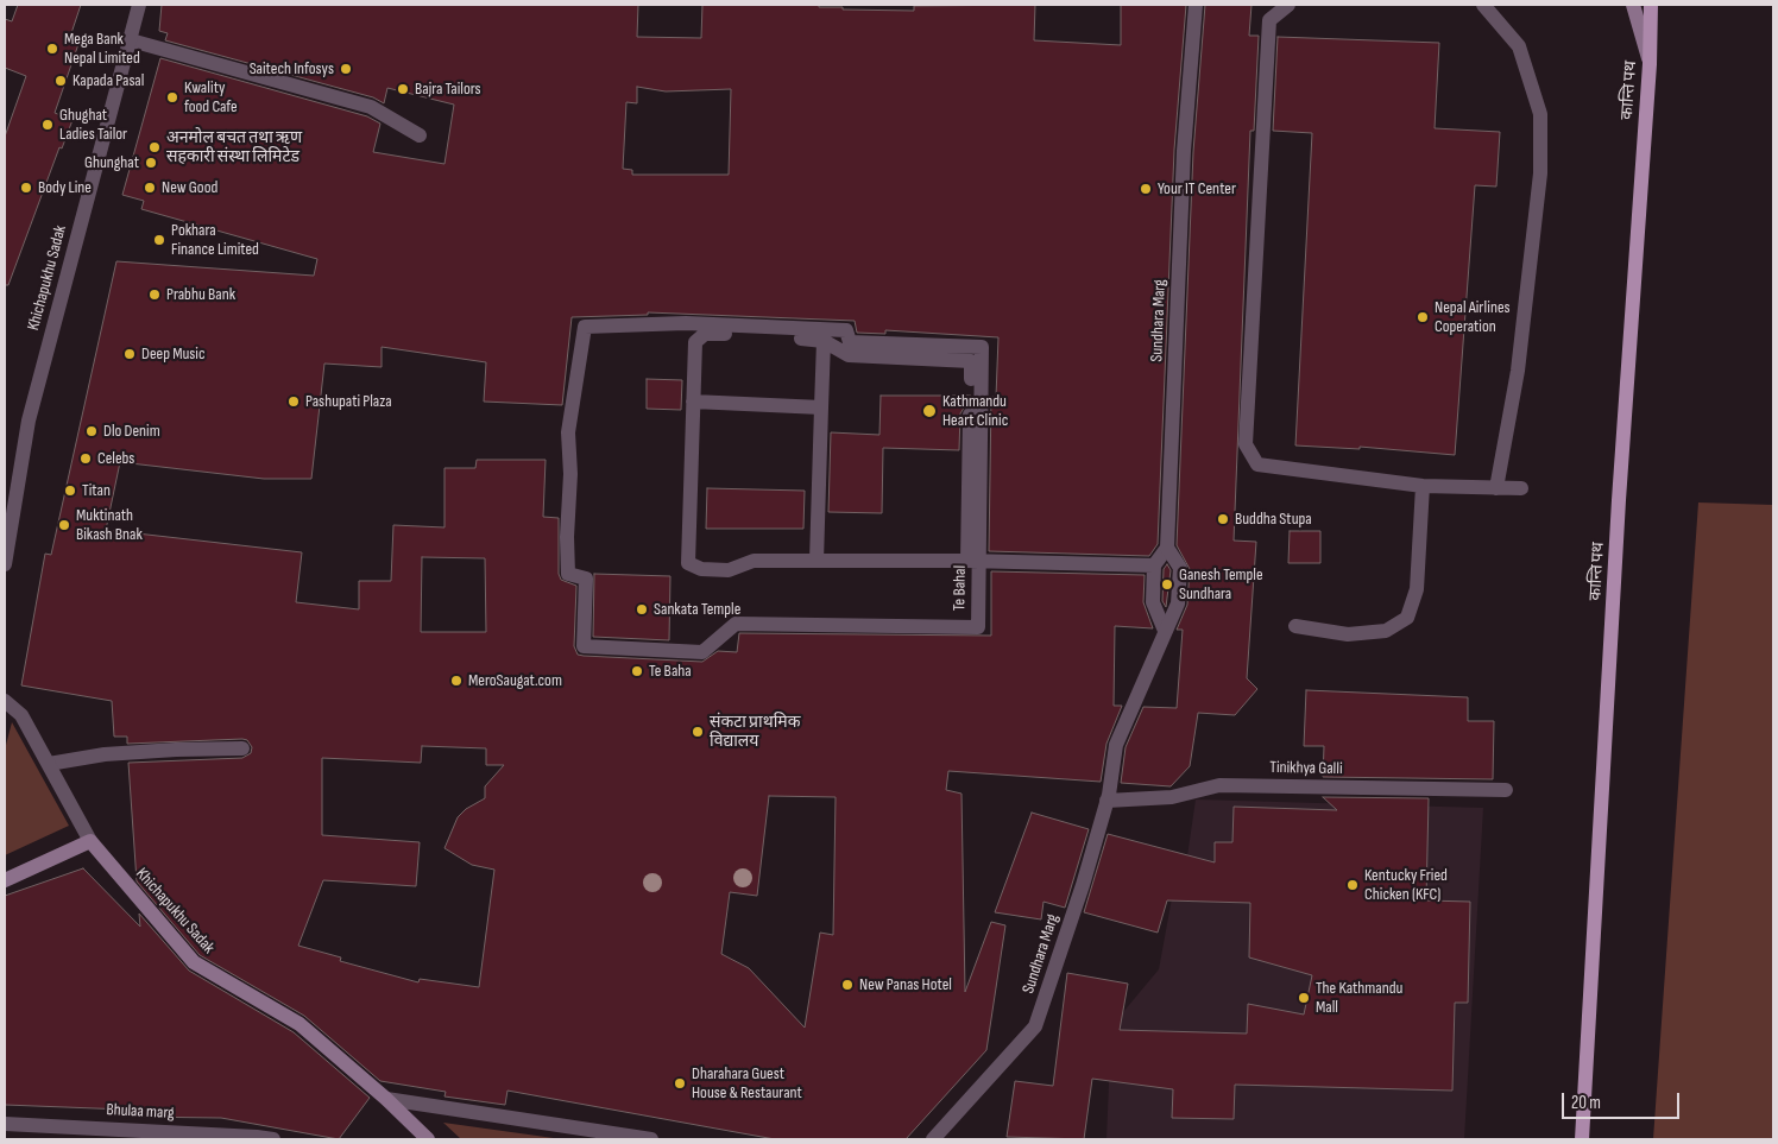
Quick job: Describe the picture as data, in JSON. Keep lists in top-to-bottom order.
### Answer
{
  "streets": {
    "main road": ["कान्ति पथ"],
    "street": [
      "Khichapukhu Sadak",
      "Sundhara Marg",
      "Te Bahal",
      "Tinikhya Galli",
      "Bhulaa marg"
    ]
  },
  "crossings": [
    ["Sundhara Marg", "Tinikhya Galli"]
  ],
  "places": [
    "Mega Bank Nepal Limited",
    "Saitech Infosys",
    "Kapada Pasal",
    "Bajra Tailors",
    "Kwality food Cafe",
    "Ghughat Ladies Tailor",
    "अनमोल बचत तथा ऋण सहकारी संस्था लिमिटेड",
    "Ghunghat",
    "Body Line",
    "New Good",
    "Your IT Center",
    "Pokhara Finance Limited",
    "Prabhu Bank",
    "Nepal Airlines Coperation",
    "Deep Music",
    "Pashupati Plaza",
    "Kathmandu Heart Clinic",
    "Dlo Denim",
    "Celebs",
    "Titan",
    "Buddha Stupa",
    "Muktinath Bikash Bnak",
    "Ganesh Temple Sundhara",
    "Sankata Temple",
    "Te Baha",
    "MeroSaugat.com",
    "संकटा प्राथमिक विद्यालय",
    "Kentucky Fried Chicken (KFC)",
    "New Panas Hotel",
    "The Kathmandu Mall",
    "Dharahara Guest House & Restaurant"
  ],
  "scale_bar": "20 m"
}
